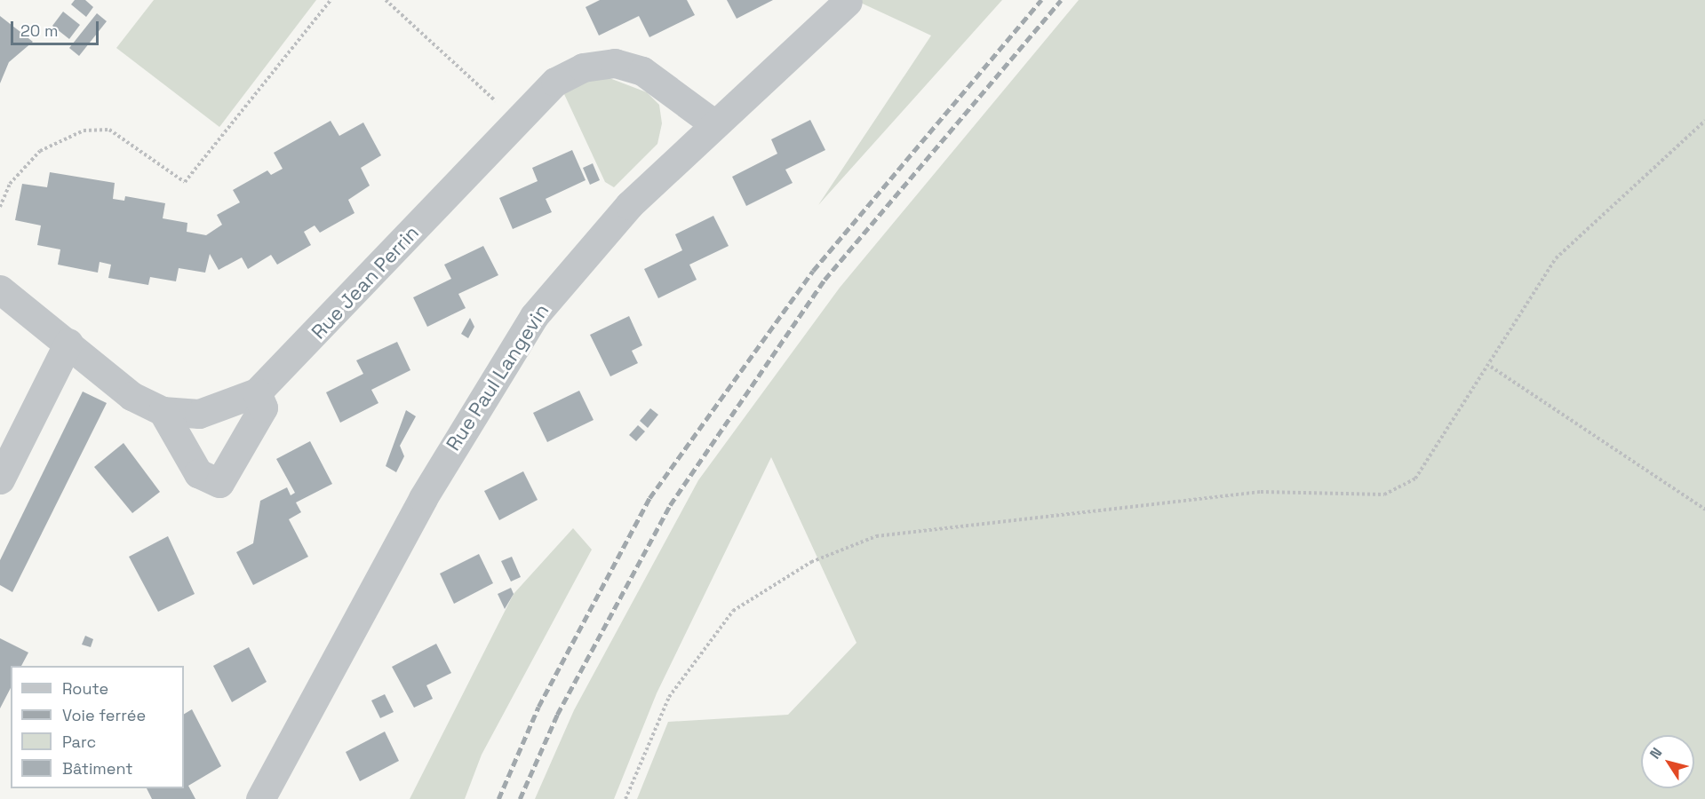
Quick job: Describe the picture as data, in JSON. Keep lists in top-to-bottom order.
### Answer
{
  "streets": {
    "street": ["Rue Jean Perrin", "Rue Paul Langevin"]
  },
  "crossings": [
    ["Rue Jean Perrin", "Rue Paul Langevin"]
  ],
  "legend": [
    "Route",
    "Voie ferrée",
    "Parc",
    "Bâtiment"
  ],
  "scale_bar": "20 m",
  "north": "top left"
}
